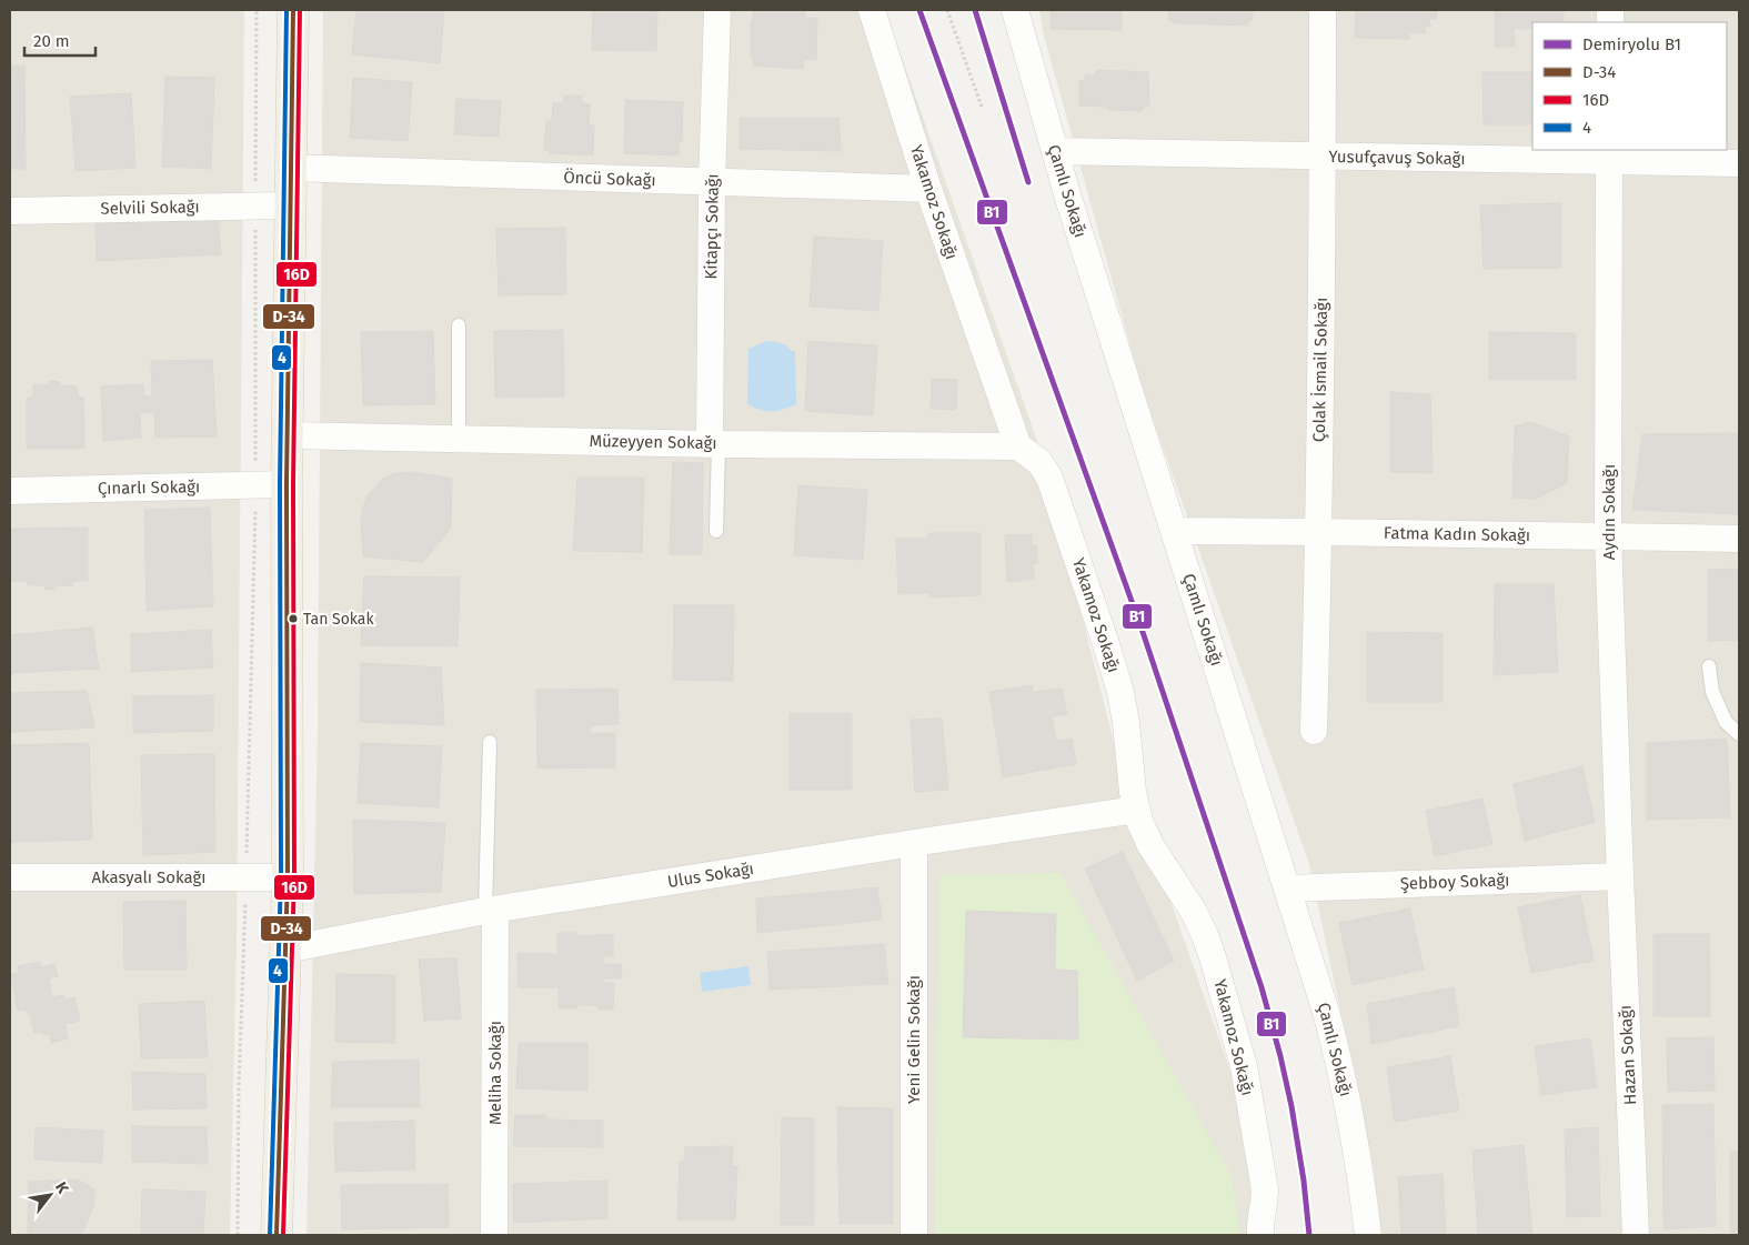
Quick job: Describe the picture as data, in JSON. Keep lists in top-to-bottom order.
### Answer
{
  "streets": {
    "street": [
      "Yusufçavuş Sokağı",
      "Öncü Sokağı",
      "Çamlı Sokağı",
      "Yakamoz Sokağı",
      "Selvili Sokağı",
      "Kitapçı Sokağı",
      "Çolak İsmail Sokağı",
      "Müzeyyen Sokağı",
      "Çınarlı Sokağı",
      "Aydın Sokağı",
      "Fatma Kadın Sokağı",
      "Ulus Sokağı",
      "Akasyalı Sokağı",
      "Şebboy Sokağı",
      "Yeni Gelin Sokağı",
      "Hazan Sokağı",
      "Meliha Sokağı"
    ]
  },
  "crossings": [
    ["Yusufçavuş Sokağı", "Çamlı Sokağı"],
    ["Yusufçavuş Sokağı", "Çolak İsmail Sokağı"],
    ["Yusufçavuş Sokağı", "Aydın Sokağı"],
    ["Öncü Sokağı", "Yakamoz Sokağı"],
    ["Öncü Sokağı", "Kitapçı Sokağı"],
    ["Çamlı Sokağı", "Fatma Kadın Sokağı"],
    ["Çamlı Sokağı", "Şebboy Sokağı"],
    ["Yakamoz Sokağı", "Müzeyyen Sokağı"],
    ["Yakamoz Sokağı", "Ulus Sokağı"],
    ["Kitapçı Sokağı", "Müzeyyen Sokağı"],
    ["Çolak İsmail Sokağı", "Fatma Kadın Sokağı"],
    ["Aydın Sokağı", "Fatma Kadın Sokağı"],
    ["Aydın Sokağı", "Şebboy Sokağı"],
    ["Aydın Sokağı", "Hazan Sokağı"],
    ["Ulus Sokağı", "Yeni Gelin Sokağı"],
    ["Ulus Sokağı", "Meliha Sokağı"],
    ["Şebboy Sokağı", "Hazan Sokağı"]
  ],
  "places": ["Tan Sokak"],
  "lines": [
    "rail line B1",
    "transit line D-34",
    "transit line 16D",
    "transit line 4"
  ],
  "legend": [
    "Demiryolu B1",
    "D-34",
    "16D",
    "4"
  ],
  "scale_bar": "20 m",
  "north": "top right"
}
